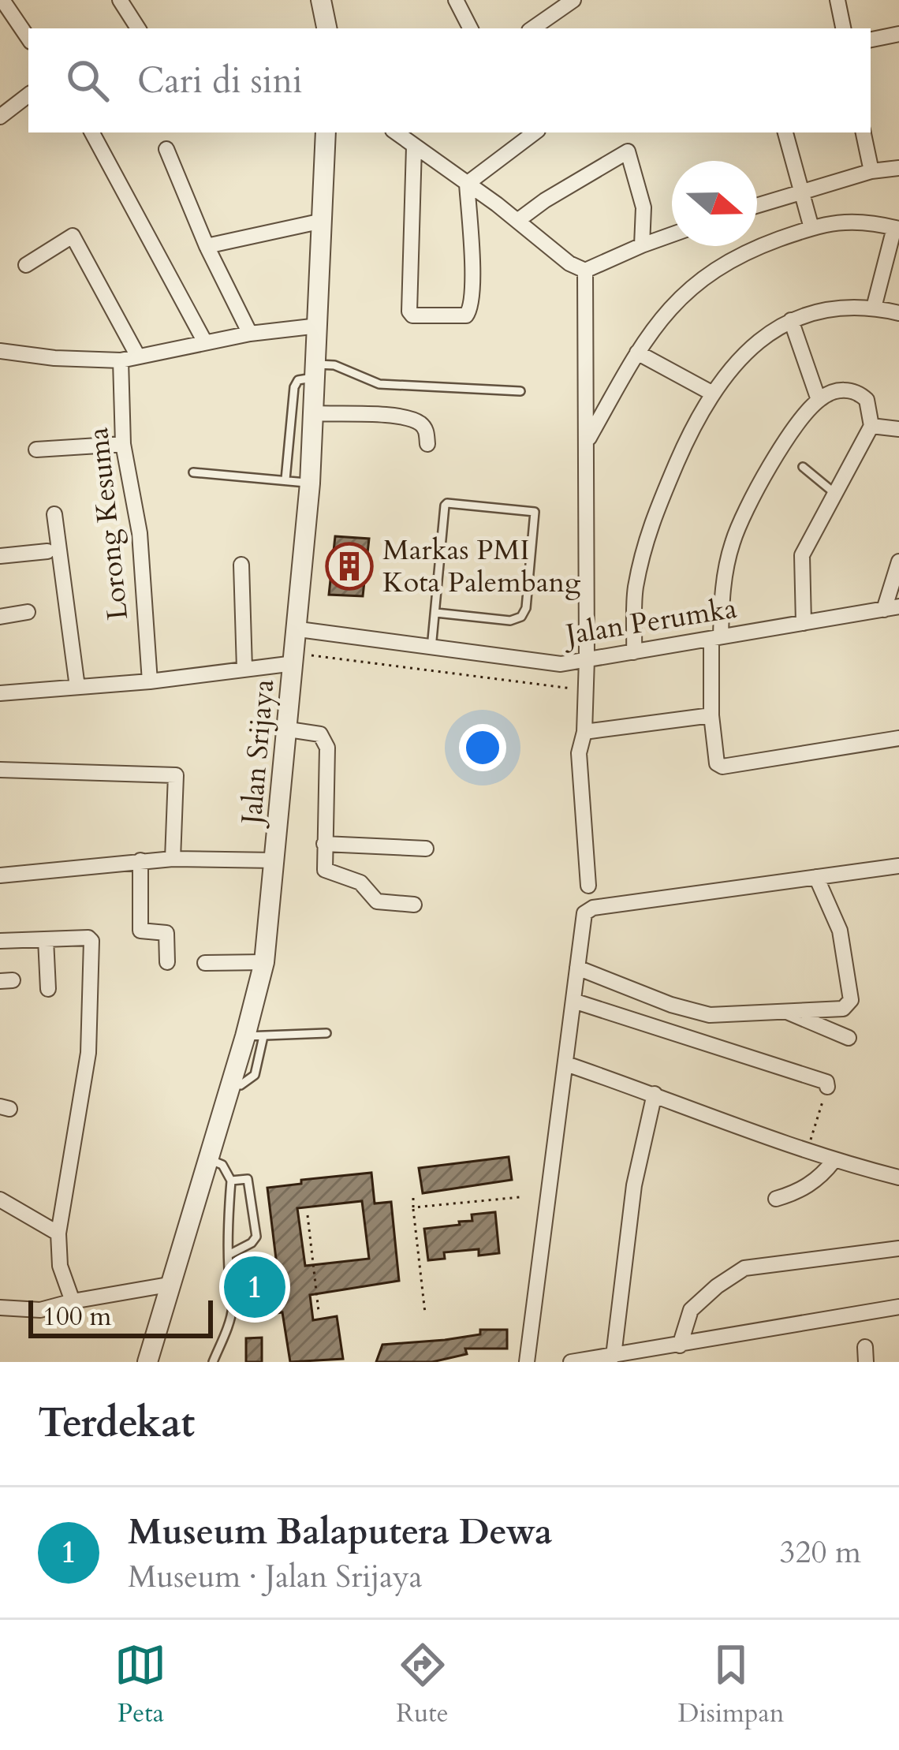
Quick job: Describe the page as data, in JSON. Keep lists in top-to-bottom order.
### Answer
{
  "streets": {
    "street": ["Lorong Kesuma", "Jalan Perumka", "Jalan Srijaya"]
  },
  "crossings": [
    ["Jalan Perumka", "Jalan Srijaya"]
  ],
  "places": {
    "building": ["Markas PMI Kota Palembang"]
  },
  "scale_bar": "100 m",
  "north": "right",
  "page": {
    "search": "Cari di sini",
    "pins": "1",
    "scale": "100 m",
    "heading": "Terdekat",
    "list": [
      {
        "mark": "1",
        "name": "Museum Balaputera Dewa",
        "note": "Museum · Jalan Srijaya",
        "value": "320 m"
      }
    ],
    "nav": ["Peta", "Rute", "Disimpan"]
  }
}
